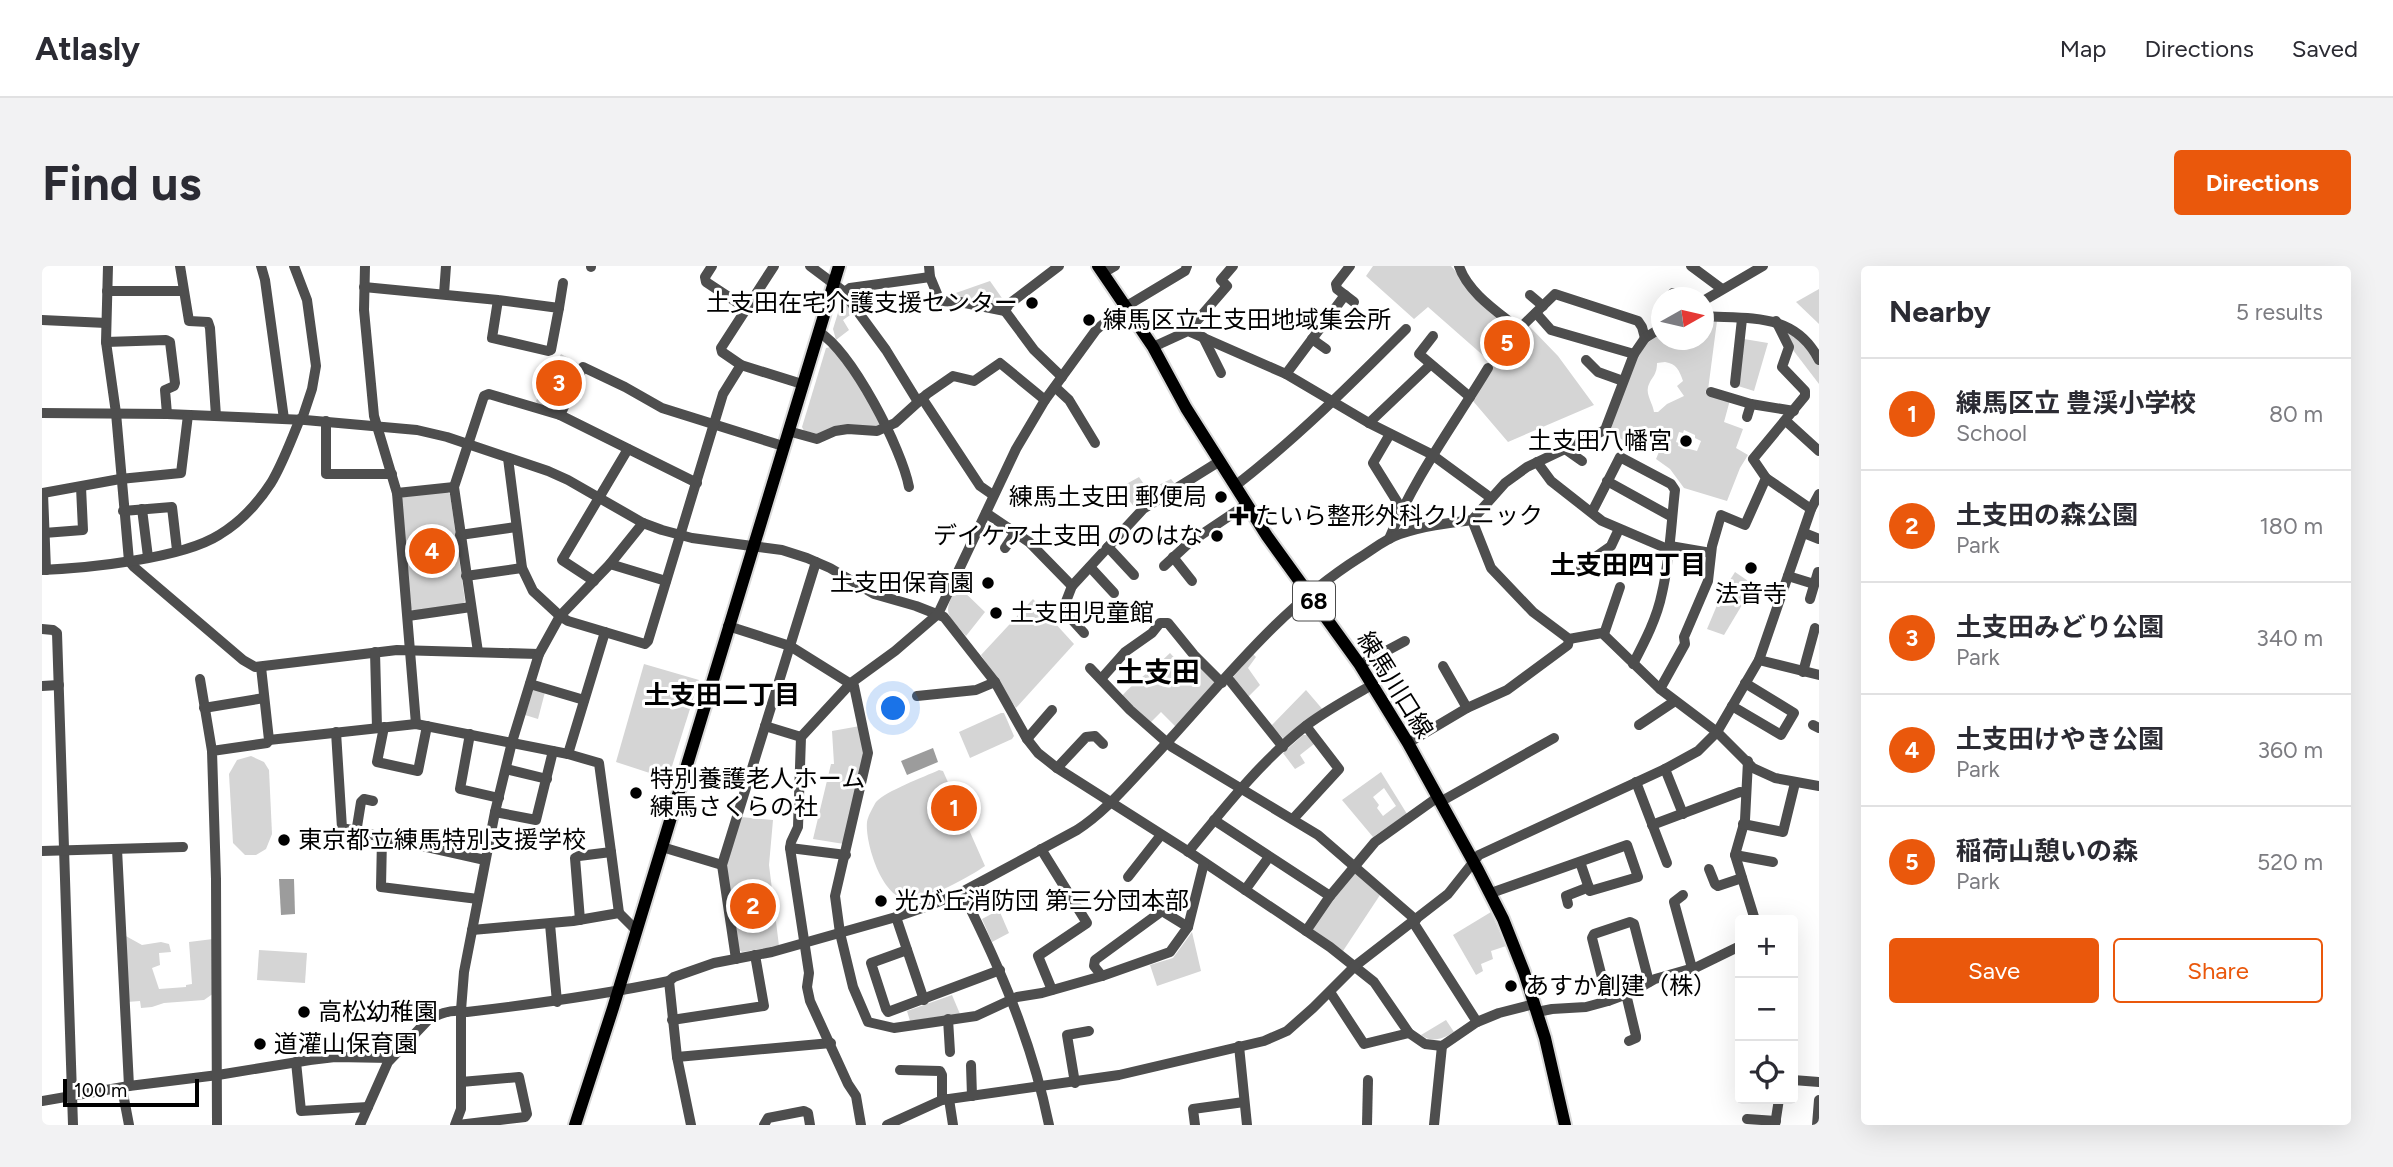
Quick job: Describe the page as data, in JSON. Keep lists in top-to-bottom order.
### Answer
{
  "streets": {
    "main road": ["68", "練馬川口線"]
  },
  "districts": ["土支田四丁目", "土支田", "土支田二丁目"],
  "places": {
    "other": [
      "土支田在宅介護支援センター",
      "練馬区立土支田地域集会所",
      "土支田八幡宮",
      "練馬土支田 郵便局",
      "デイケア土支田 ののはな",
      "法音寺",
      "土支田保育園",
      "土支田児童館",
      "特別養護老人ホーム 練馬さくらの社",
      "東京都立練馬特別支援学校",
      "光が丘消防団 第三分団本部",
      "あすか創建（株）",
      "高松幼稚園",
      "道灌山保育園"
    ],
    "health": ["たいら整形外科クリニック"]
  },
  "scale_bar": "100 m",
  "north": "right",
  "page": {
    "header": "Atlasly",
    "nav": ["Map", "Directions", "Saved"],
    "buttons": [
      "Directions",
      ["Save", "Share"]
    ],
    "title": "Find us",
    "heading": ["Nearby", "5 results"],
    "pins": [
      "5",
      "3",
      "4",
      "1",
      "2"
    ],
    "list": [
      {
        "mark": "1",
        "name": "練馬区立 豊渓小学校",
        "note": "School",
        "value": "80 m"
      },
      {
        "mark": "2",
        "name": "土支田の森公園",
        "note": "Park",
        "value": "180 m"
      },
      {
        "mark": "3",
        "name": "土支田みどり公園",
        "note": "Park",
        "value": "340 m"
      },
      {
        "mark": "4",
        "name": "土支田けやき公園",
        "note": "Park",
        "value": "360 m"
      },
      {
        "mark": "5",
        "name": "稲荷山憩いの森",
        "note": "Park",
        "value": "520 m"
      }
    ],
    "map_buttons": ["+", "−"],
    "scale": "100 m"
  }
}
